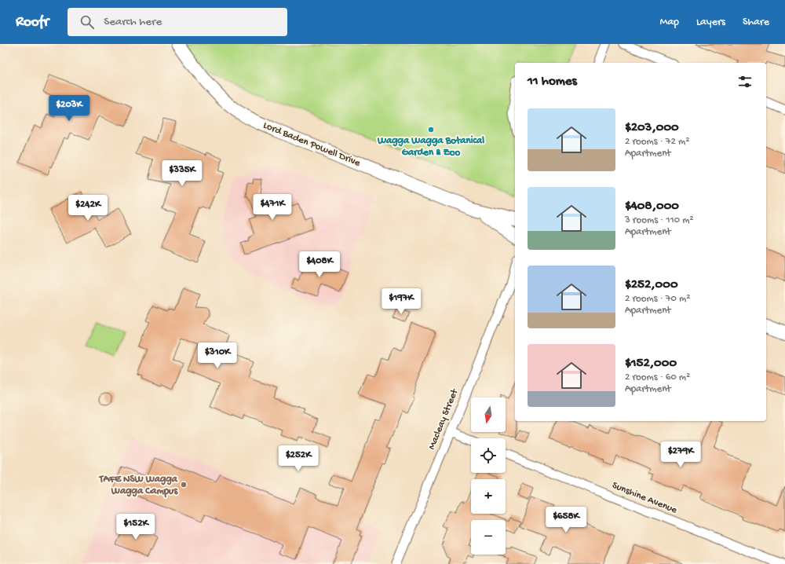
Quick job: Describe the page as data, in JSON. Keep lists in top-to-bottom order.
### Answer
{
  "streets": {
    "street": ["Lord Baden Powell Drive", "Macleay Street", "Sunshine Avenue"]
  },
  "places": ["Wagga Wagga Botanical Garden & Zoo", "TAFE NSW Wagga Wagga Campus"],
  "north": "bottom",
  "page": {
    "header": "Roofr",
    "search": "Search here",
    "nav": ["Map", "Layers", "Share"],
    "heading": "11 homes",
    "price": [
      "$203K",
      "$335K",
      "$471K",
      "$242K",
      "$408K",
      "$197K",
      "$310K",
      "$279K",
      "$252K",
      "$658K",
      "$152K"
    ],
    "list": [
      {
        "name": "$203,000",
        "note": "2 rooms · 72 m² · Apartment"
      },
      {
        "name": "$408,000",
        "note": "3 rooms · 110 m² · Apartment"
      },
      {
        "name": "$252,000",
        "note": "2 rooms · 70 m² · Apartment"
      },
      {
        "name": "$152,000",
        "note": "2 rooms · 60 m² · Apartment"
      }
    ],
    "map_buttons": ["+", "−"]
  }
}
